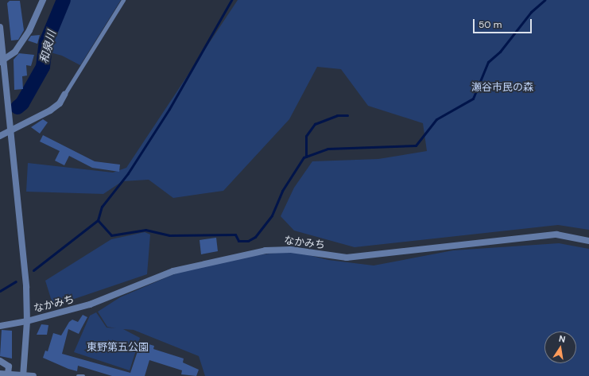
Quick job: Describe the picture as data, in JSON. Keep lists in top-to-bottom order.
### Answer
{
  "streets": {
    "street": ["なかみち"]
  },
  "water": ["和泉川"],
  "parks": ["瀬谷市民の森", "東野第五公園"],
  "scale_bar": "50 m",
  "north": "top"
}
